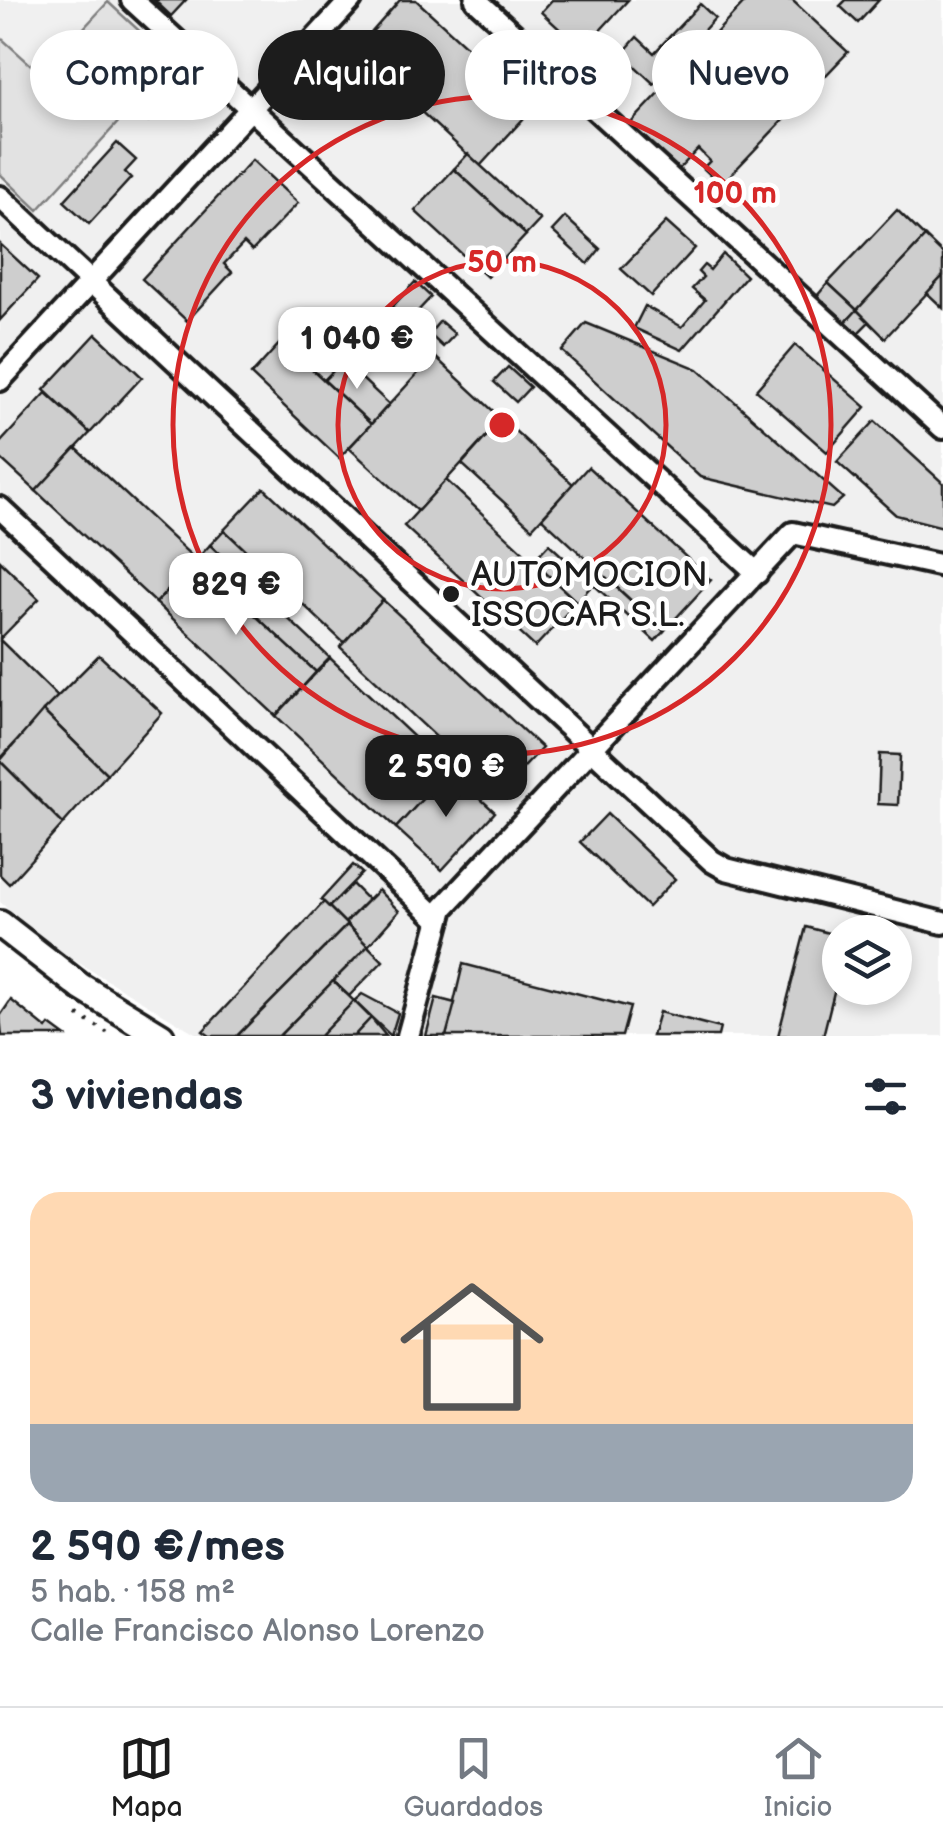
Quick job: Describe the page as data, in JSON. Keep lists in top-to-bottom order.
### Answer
{
  "places": ["AUTOMOCION ISSOCAR S.L."],
  "page": {
    "chip": [
      "Comprar",
      "Alquilar",
      "Filtros",
      "Nuevo"
    ],
    "price": ["1 040 €", "829 €", "2 590 €"],
    "heading": "3 viviendas",
    "list": [
      {
        "name": "2 590 €/mes",
        "note": "5 hab. · 158 m² · Calle Francisco Alonso Lorenzo"
      }
    ],
    "tabs": ["Mapa", "Guardados", "Inicio"]
  },
  "rings": ["100 m", "50 m"]
}
